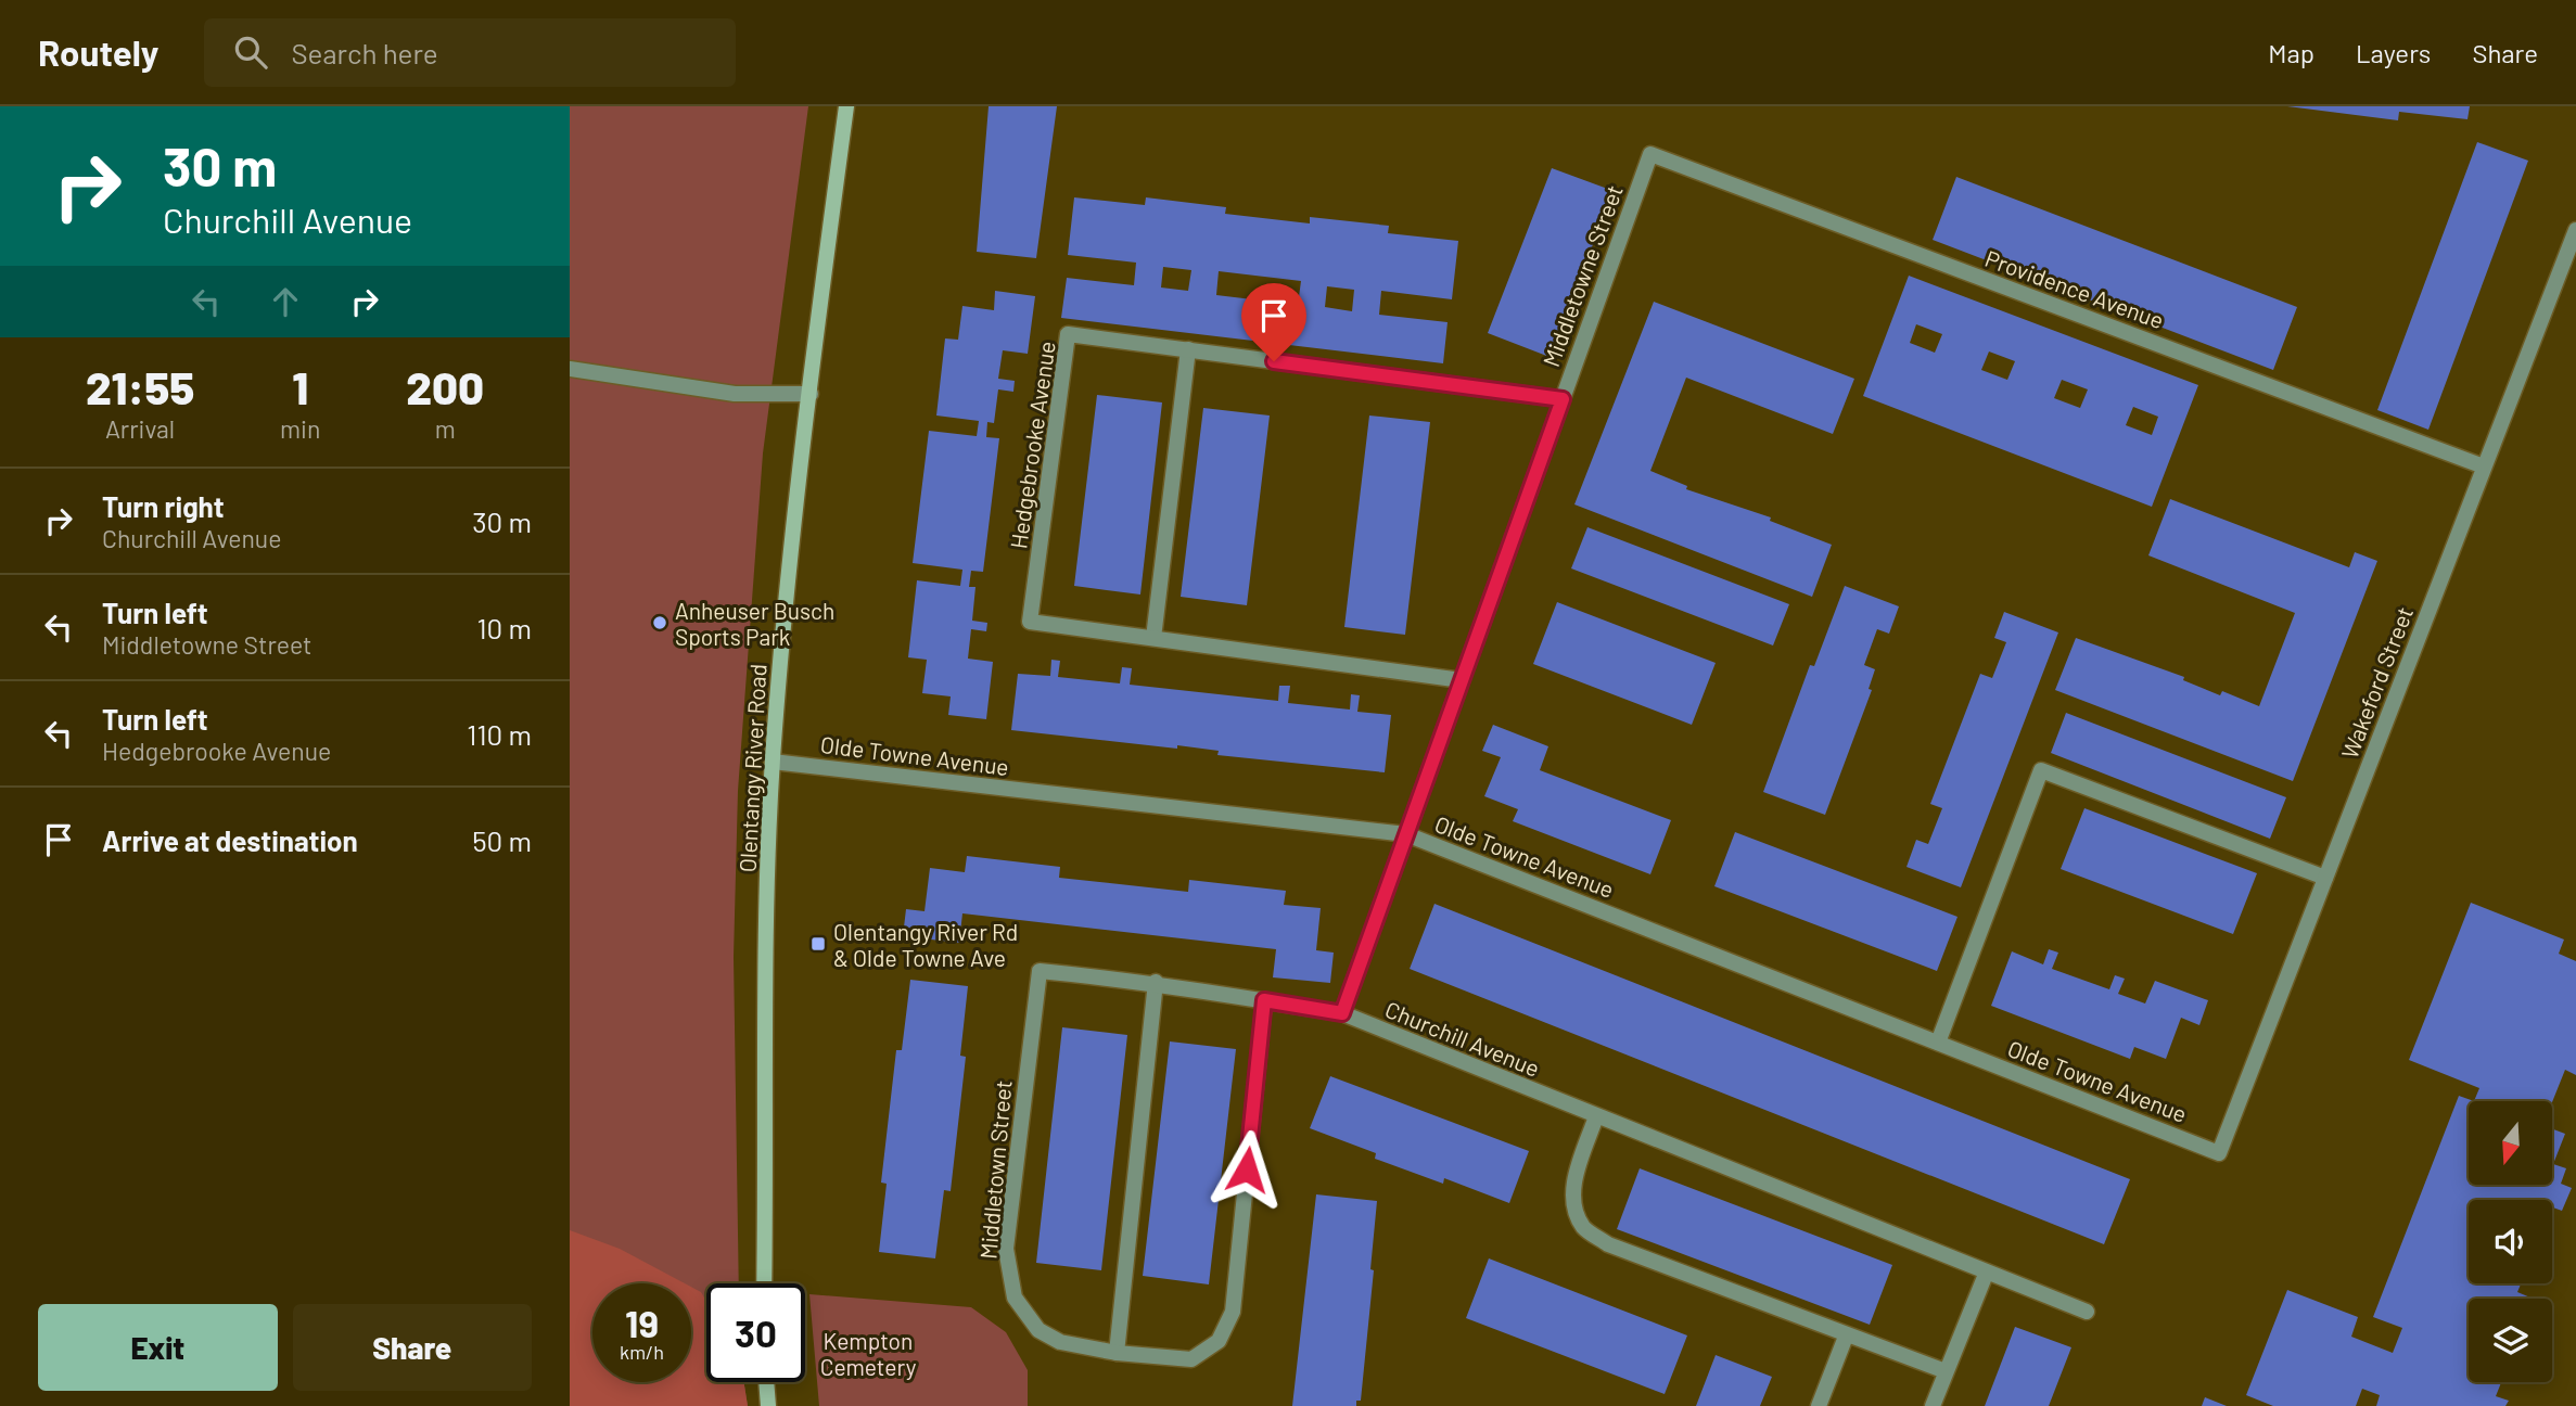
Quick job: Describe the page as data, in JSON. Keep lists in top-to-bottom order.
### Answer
{
  "streets": {
    "main road": ["Olentangy River Road"],
    "street": [
      "Middletowne Street",
      "Providence Avenue",
      "Hedgebrooke Avenue",
      "Wakeford Street",
      "Olde Towne Avenue",
      "Churchill Avenue",
      "Middletown Street"
    ]
  },
  "crossings": [
    ["Middletowne Street", "Providence Avenue"],
    ["Middletowne Street", "Hedgebrooke Avenue"],
    ["Middletowne Street", "Olde Towne Avenue"],
    ["Middletowne Street", "Churchill Avenue"],
    ["Providence Avenue", "Wakeford Street"],
    ["Wakeford Street", "Olde Towne Avenue"],
    ["Olde Towne Avenue", "Olentangy River Road"],
    ["Churchill Avenue", "Middletown Street"]
  ],
  "parks": ["Kempton Cemetery"],
  "places": {
    "other": ["Anheuser Busch Sports Park"],
    "transit": ["Olentangy River Rd & Olde Towne Ave"]
  },
  "north": "bottom",
  "page": {
    "header": "Routely",
    "search": "Search here",
    "nav": ["Map", "Layers", "Share"],
    "turn": ["30 m", "Churchill Avenue"],
    "eta": [
      "21:55",
      "Arrival",
      "1",
      "min",
      "200",
      "m"
    ],
    "list": [
      {
        "name": "Turn right",
        "note": "Churchill Avenue",
        "value": "30 m"
      },
      {
        "name": "Turn left",
        "note": "Middletowne Street",
        "value": "10 m"
      },
      {
        "name": "Turn left",
        "note": "Hedgebrooke Avenue",
        "value": "110 m"
      },
      {
        "name": "Arrive at destination",
        "value": "50 m"
      }
    ],
    "speed": "19 km/h",
    "limit": "30",
    "buttons": ["Exit", "Share"]
  }
}
